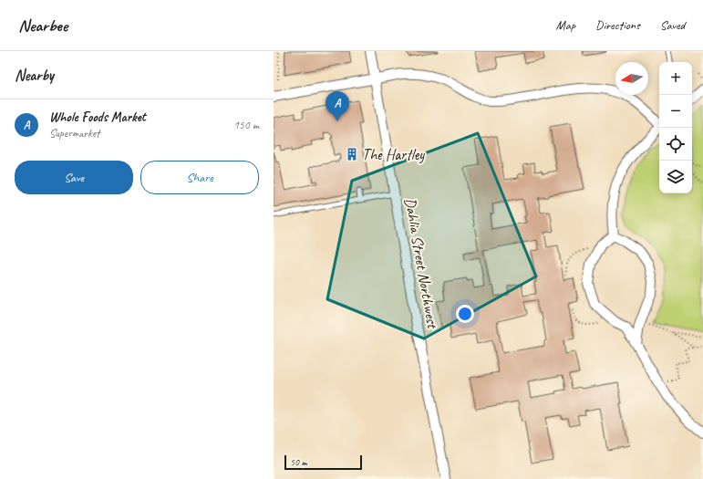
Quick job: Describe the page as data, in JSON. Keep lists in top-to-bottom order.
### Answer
{
  "streets": {
    "street": ["Dahlia Street Northwest"]
  },
  "places": {
    "building": ["The Hartley"]
  },
  "scale_bar": "50 m",
  "north": "left",
  "page": {
    "header": "Nearbee",
    "nav": ["Map", "Directions", "Saved"],
    "heading": "Nearby",
    "map_buttons": ["+", "−"],
    "pins": "A",
    "list": [
      {
        "mark": "A",
        "name": "Whole Foods Market",
        "note": "Supermarket",
        "value": "150 m"
      }
    ],
    "buttons": ["Save", "Share"],
    "scale": "50 m"
  }
}
